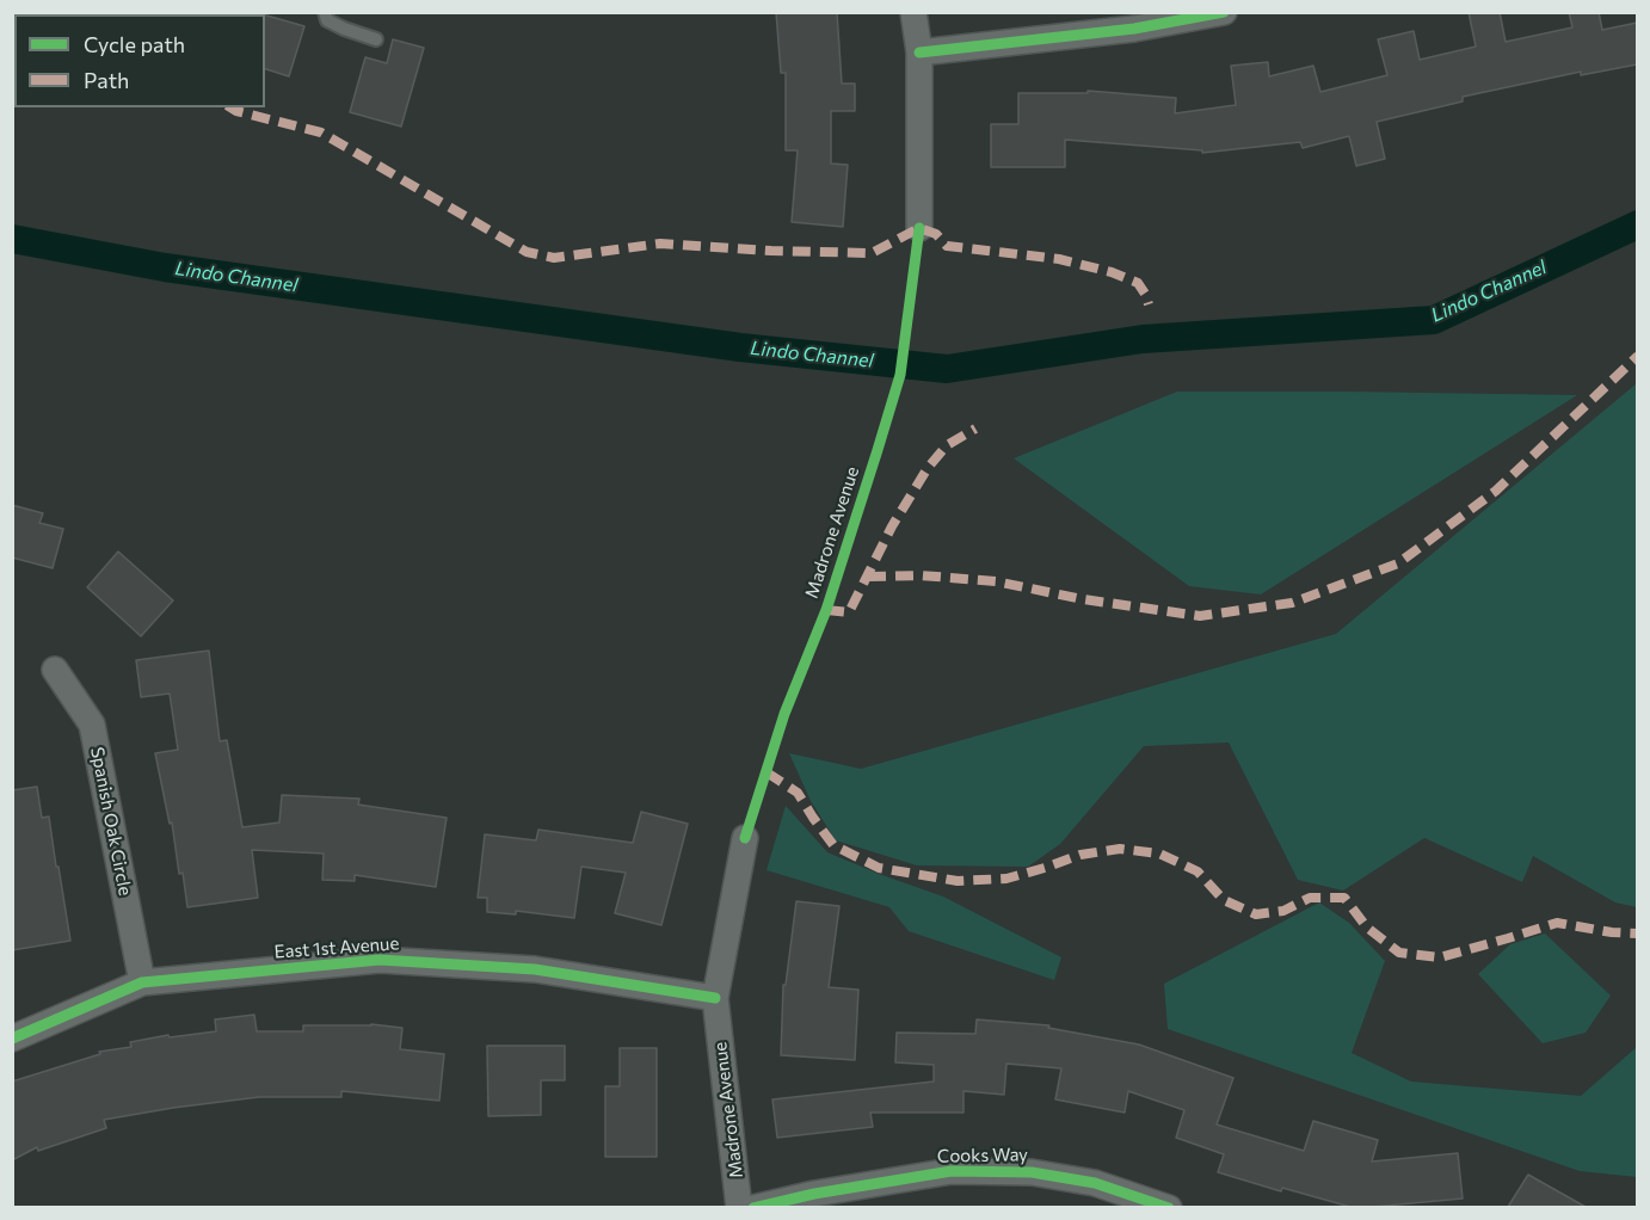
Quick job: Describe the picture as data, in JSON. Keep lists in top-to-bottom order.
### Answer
{
  "streets": {
    "street": [
      "Madrone Avenue",
      "Spanish Oak Circle",
      "East 1st Avenue",
      "Cooks Way"
    ]
  },
  "crossings": [
    ["Madrone Avenue", "East 1st Avenue"],
    ["Spanish Oak Circle", "East 1st Avenue"]
  ],
  "water": ["Lindo Channel"],
  "legend": ["Cycle path", "Path"]
}
